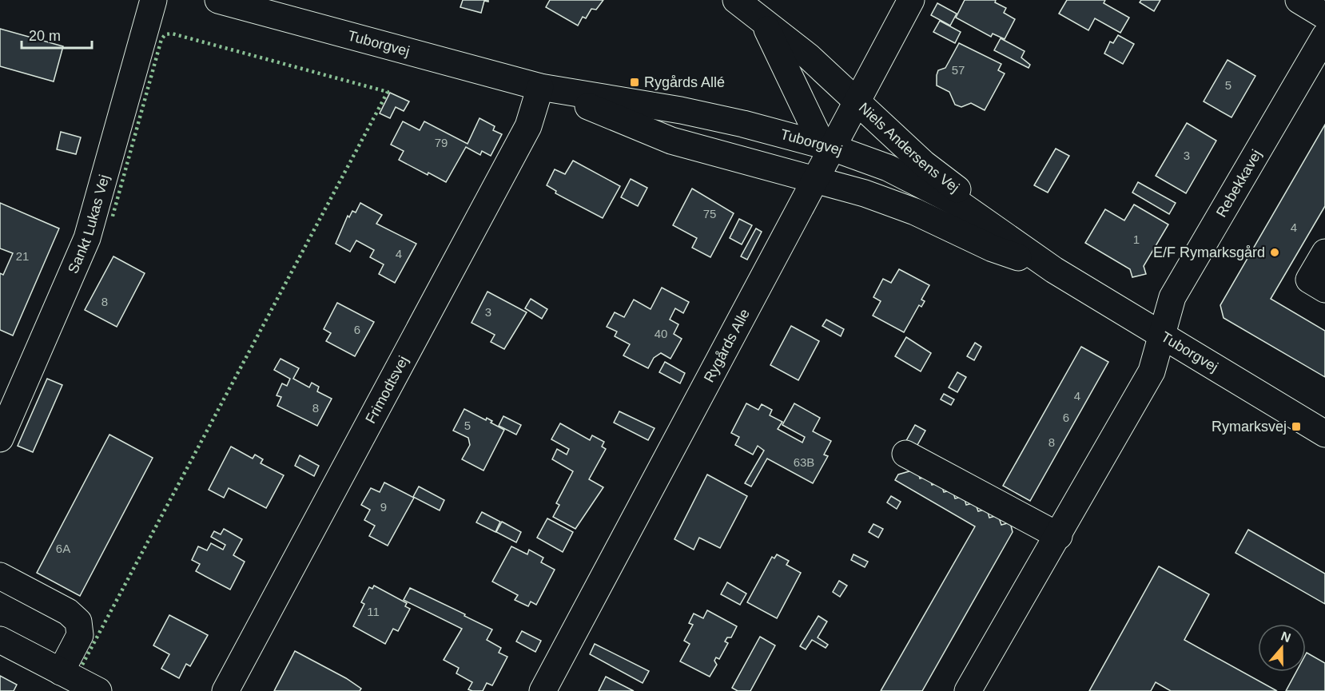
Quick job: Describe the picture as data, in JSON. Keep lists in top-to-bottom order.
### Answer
{
  "streets": {
    "street": [
      "Tuborgvej",
      "Niels Andersens Vej",
      "Rebekkavej",
      "Sankt Lukas Vej",
      "Rygårds Alle",
      "Frimodtsvej"
    ]
  },
  "crossings": [
    ["Tuborgvej", "Niels Andersens Vej"],
    ["Tuborgvej", "Rebekkavej"],
    ["Tuborgvej", "Rygårds Alle"],
    ["Tuborgvej", "Frimodtsvej"],
    ["Niels Andersens Vej", "Rygårds Alle"]
  ],
  "places": {
    "transit": ["Rygårds Allé", "Rymarksvej"],
    "other": ["E/F Rymarksgård"]
  },
  "house_numbers": [
    "57",
    "5",
    "79",
    "3",
    "75",
    "4",
    "1",
    "4",
    "21",
    "8",
    "3",
    "6",
    "40",
    "4",
    "8",
    "6",
    "5",
    "8",
    "63B",
    "9",
    "6A",
    "11"
  ],
  "scale_bar": "20 m",
  "north": "top"
}
